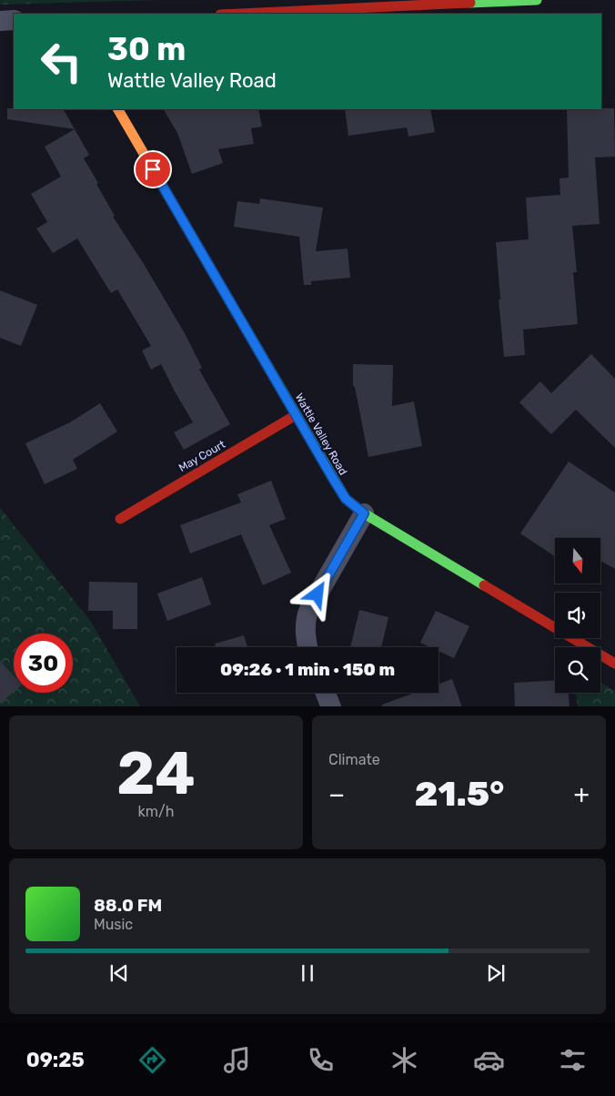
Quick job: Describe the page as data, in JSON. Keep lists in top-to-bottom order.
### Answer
{
  "streets": {
    "street": ["Wattle Valley Road", "May Court"]
  },
  "crossings": [
    ["Wattle Valley Road", "May Court"]
  ],
  "north": "bottom",
  "page": {
    "turn": ["30 m", "Wattle Valley Road"],
    "limit": "30",
    "trip": "09:26 · 1 min · 150 m",
    "tile": [
      ["24", "km/h"],
      "Climate"
    ],
    "heat": ["−", "21.5°", "+"],
    "song": ["88.0 FM", "Music"],
    "tabs": "09:25"
  }
}
